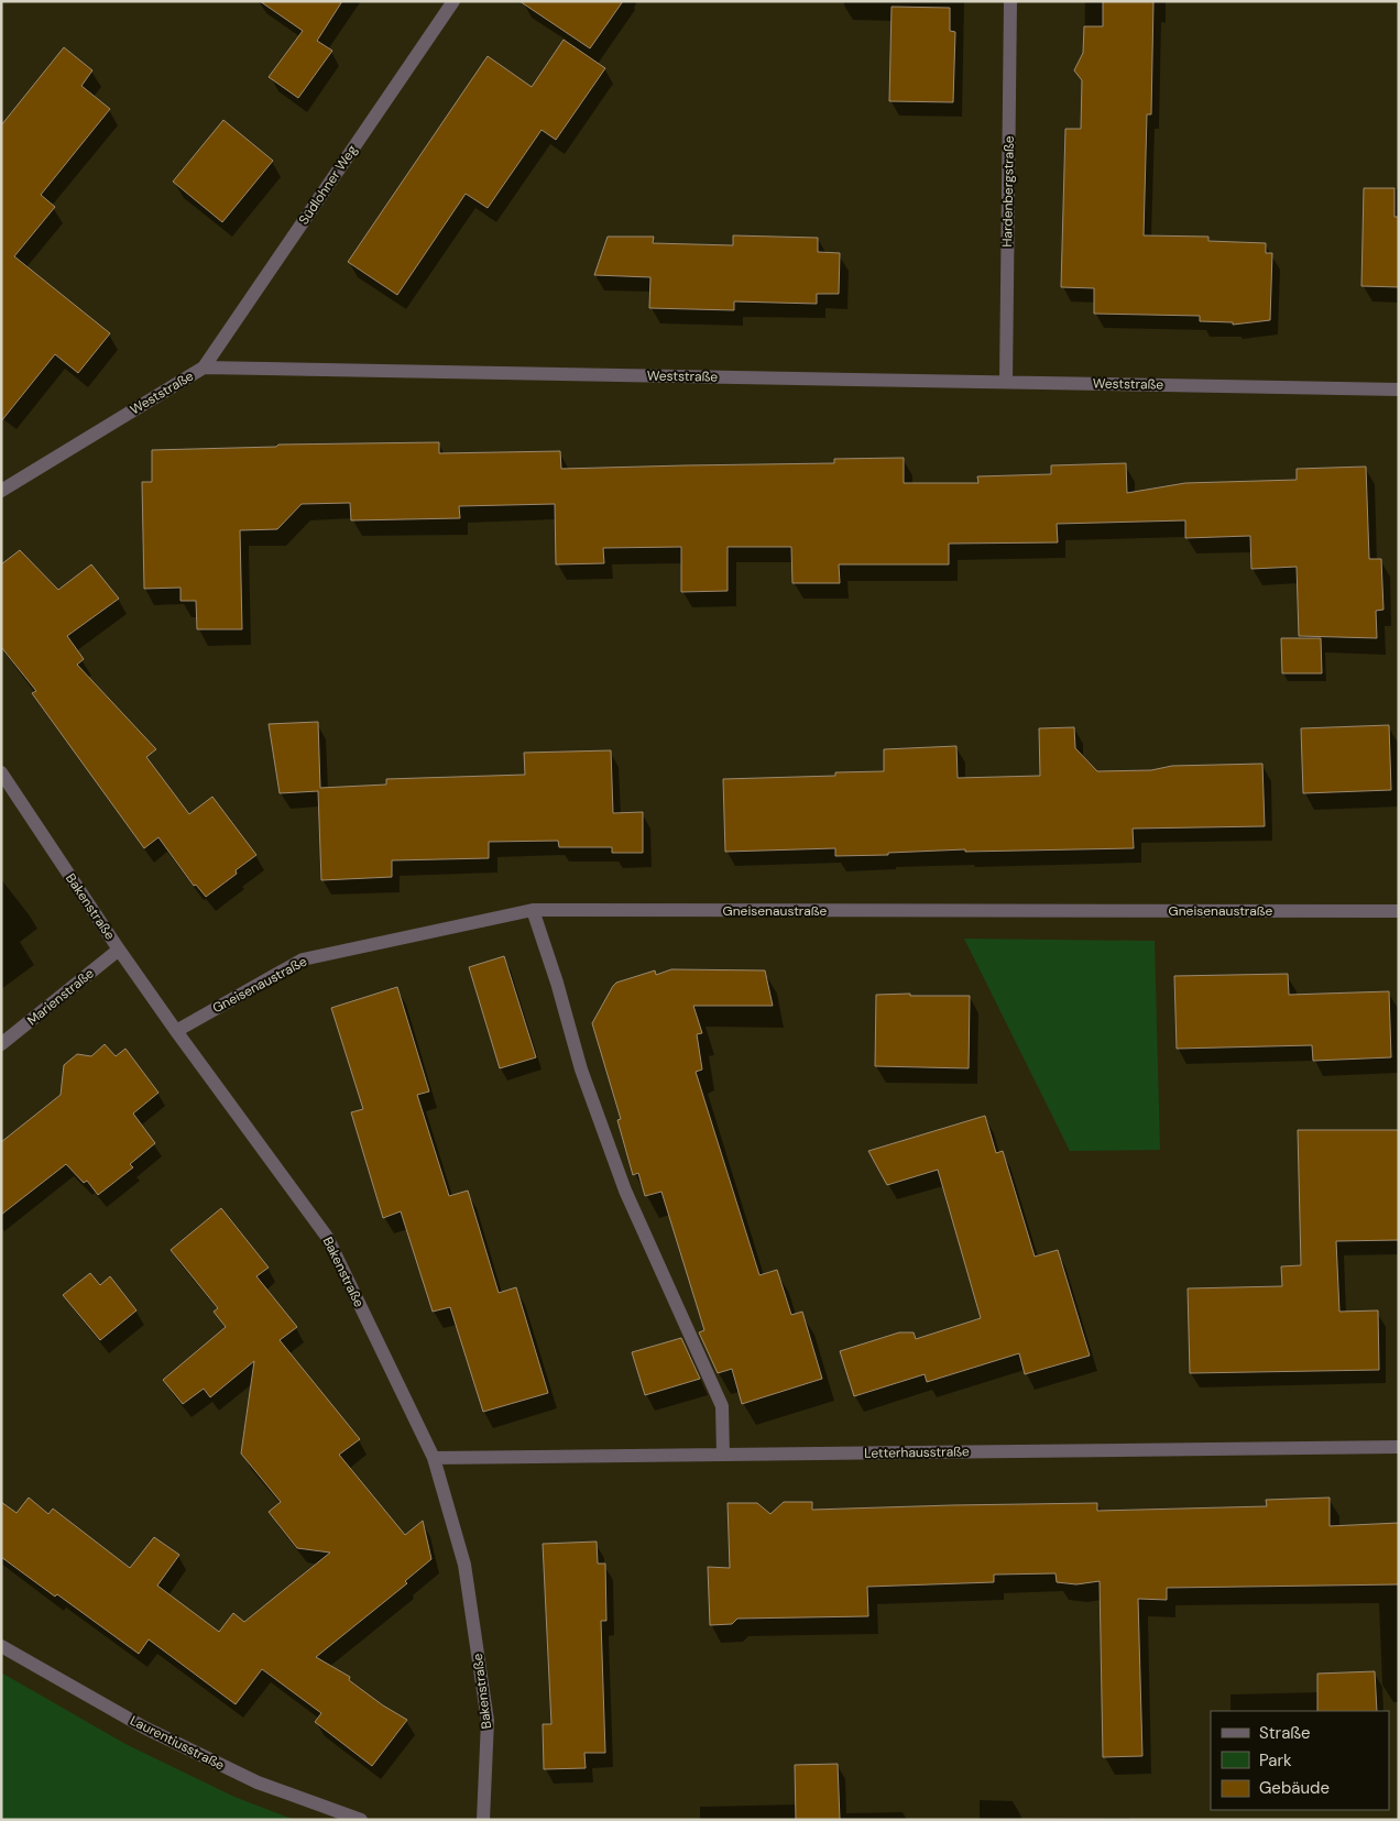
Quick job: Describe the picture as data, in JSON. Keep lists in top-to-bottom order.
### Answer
{
  "streets": {
    "street": [
      "Südlohner Weg",
      "Hardenbergstraße",
      "Weststraße",
      "Bakenstraße",
      "Gneisenaustraße",
      "Marienstraße",
      "Letterhausstraße",
      "Laurentiusstraße"
    ]
  },
  "crossings": [
    ["Südlohner Weg", "Weststraße"],
    ["Hardenbergstraße", "Weststraße"],
    ["Bakenstraße", "Gneisenaustraße"],
    ["Bakenstraße", "Marienstraße"],
    ["Bakenstraße", "Letterhausstraße"]
  ],
  "legend": ["Straße", "Park", "Gebäude"]
}
